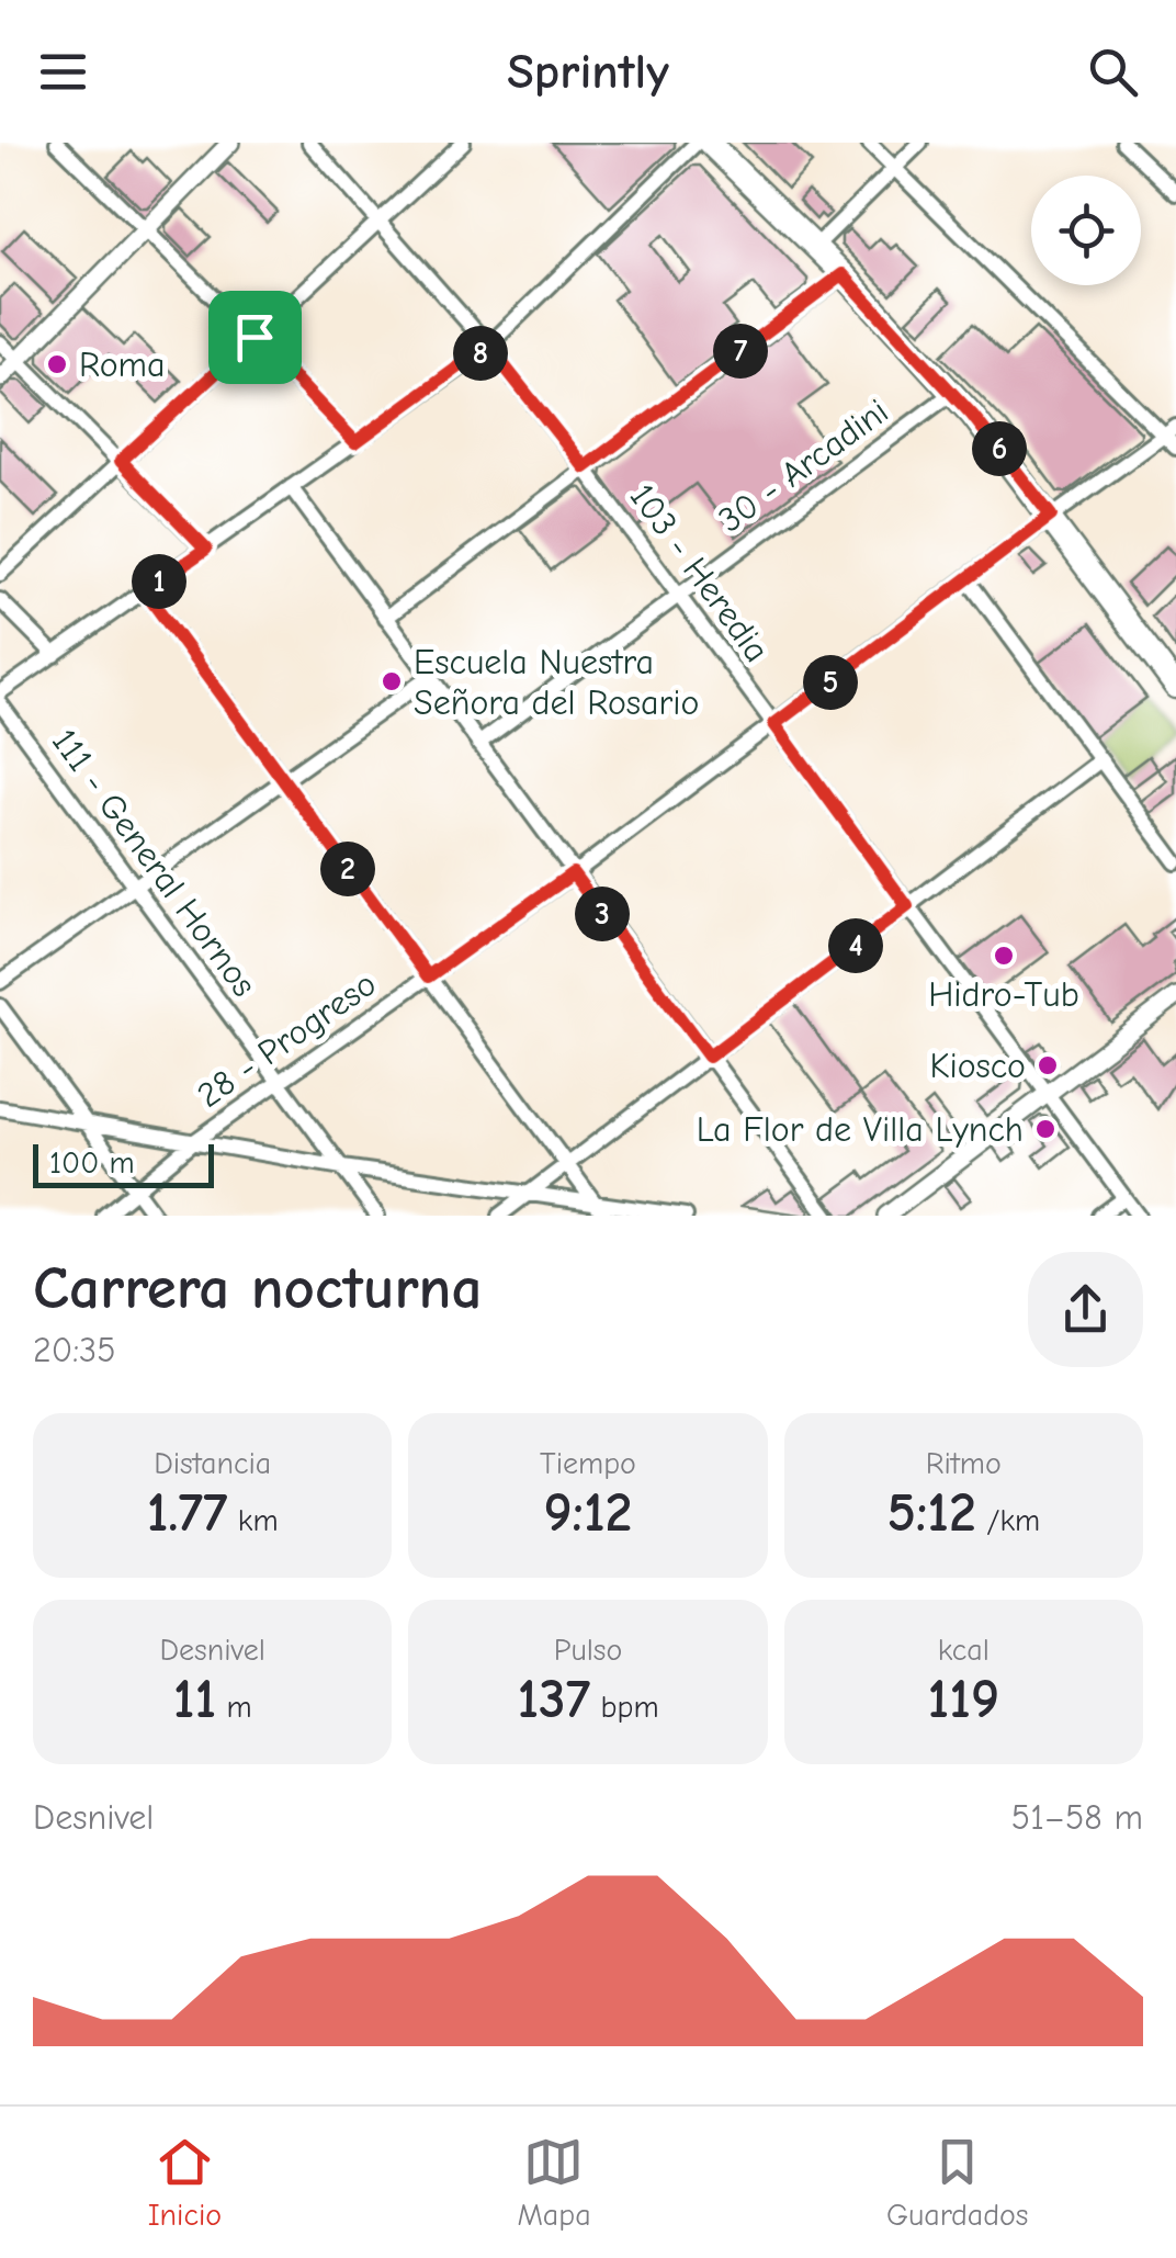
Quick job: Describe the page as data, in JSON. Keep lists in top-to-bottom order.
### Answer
{
  "streets": {
    "street": [
      "30 - Arcadini",
      "103 - Heredia",
      "111 - General Hornos",
      "28 - Progreso"
    ]
  },
  "crossings": [
    ["30 - Arcadini", "103 - Heredia"],
    ["103 - Heredia", "28 - Progreso"],
    ["111 - General Hornos", "28 - Progreso"]
  ],
  "places": [
    "Roma",
    "Escuela Nuestra Señora del Rosario",
    "Hidro-Tub",
    "Kiosco",
    "La Flor de Villa Lynch"
  ],
  "scale_bar": "100 m",
  "page": {
    "header": "Sprintly",
    "pins": [
      "7",
      "8",
      "6",
      "1",
      "5",
      "2",
      "3",
      "4"
    ],
    "scale": "100 m",
    "heading": ["Carrera nocturna", "20:35"],
    "stats": [
      ["Distancia", "1.77 km"],
      ["Tiempo", "9:12"],
      ["Ritmo", "5:12 /km"],
      ["Desnivel", "11 m"],
      ["Pulso", "137 bpm"],
      ["kcal", "119"]
    ],
    "chart": ["Desnivel", "51–58 m"],
    "tabs": ["Inicio", "Mapa", "Guardados"]
  }
}
